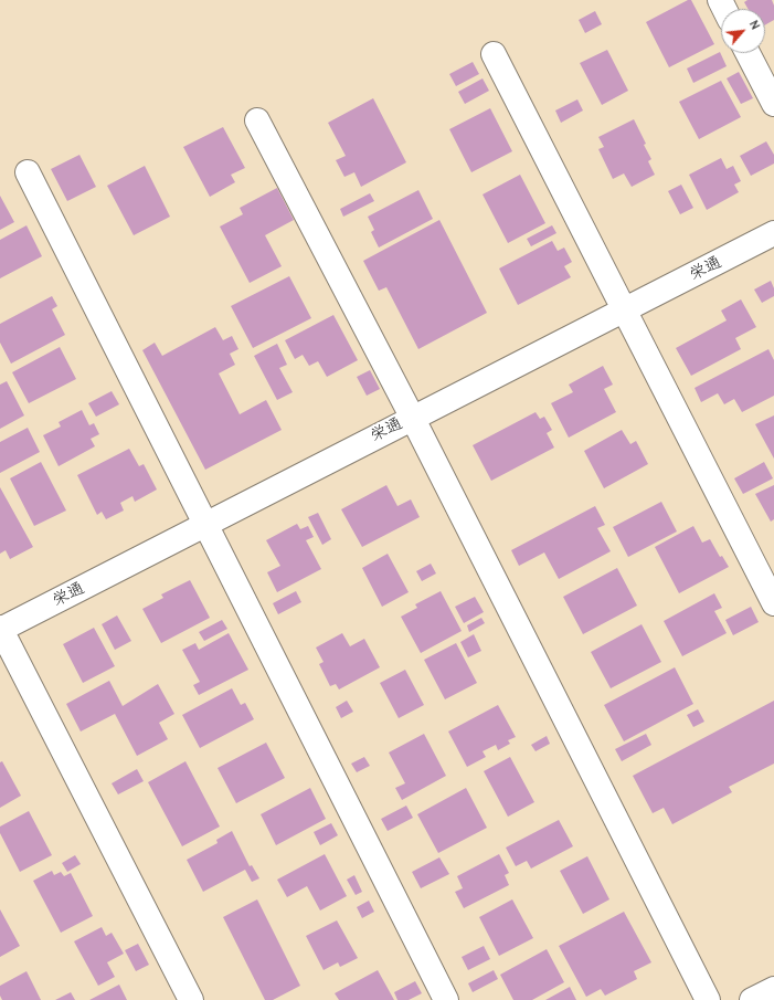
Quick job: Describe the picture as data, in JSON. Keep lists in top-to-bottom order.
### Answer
{
  "streets": {
    "street": ["栄通"]
  },
  "north": "top right"
}
